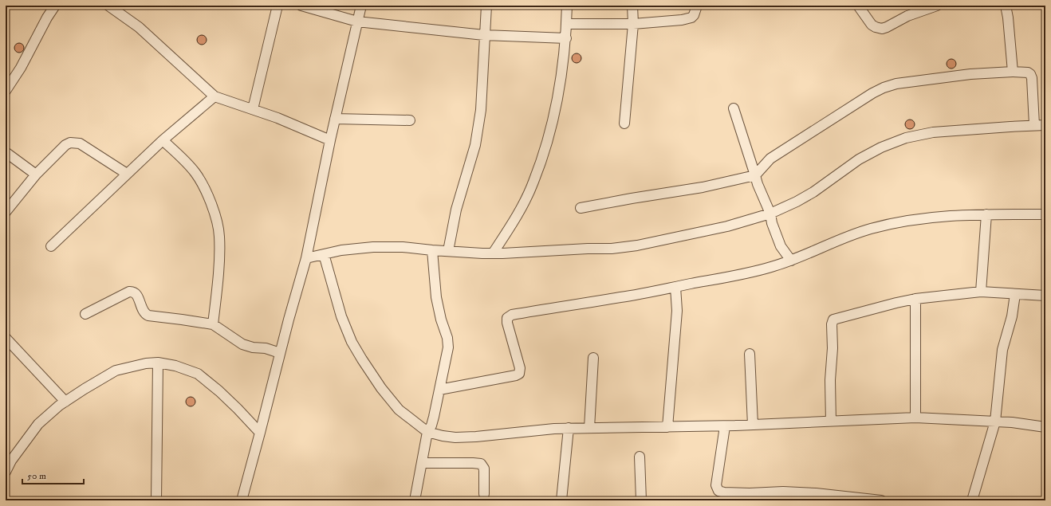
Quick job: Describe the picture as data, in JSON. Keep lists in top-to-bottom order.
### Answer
{
  "scale_bar": "50 m"
}
